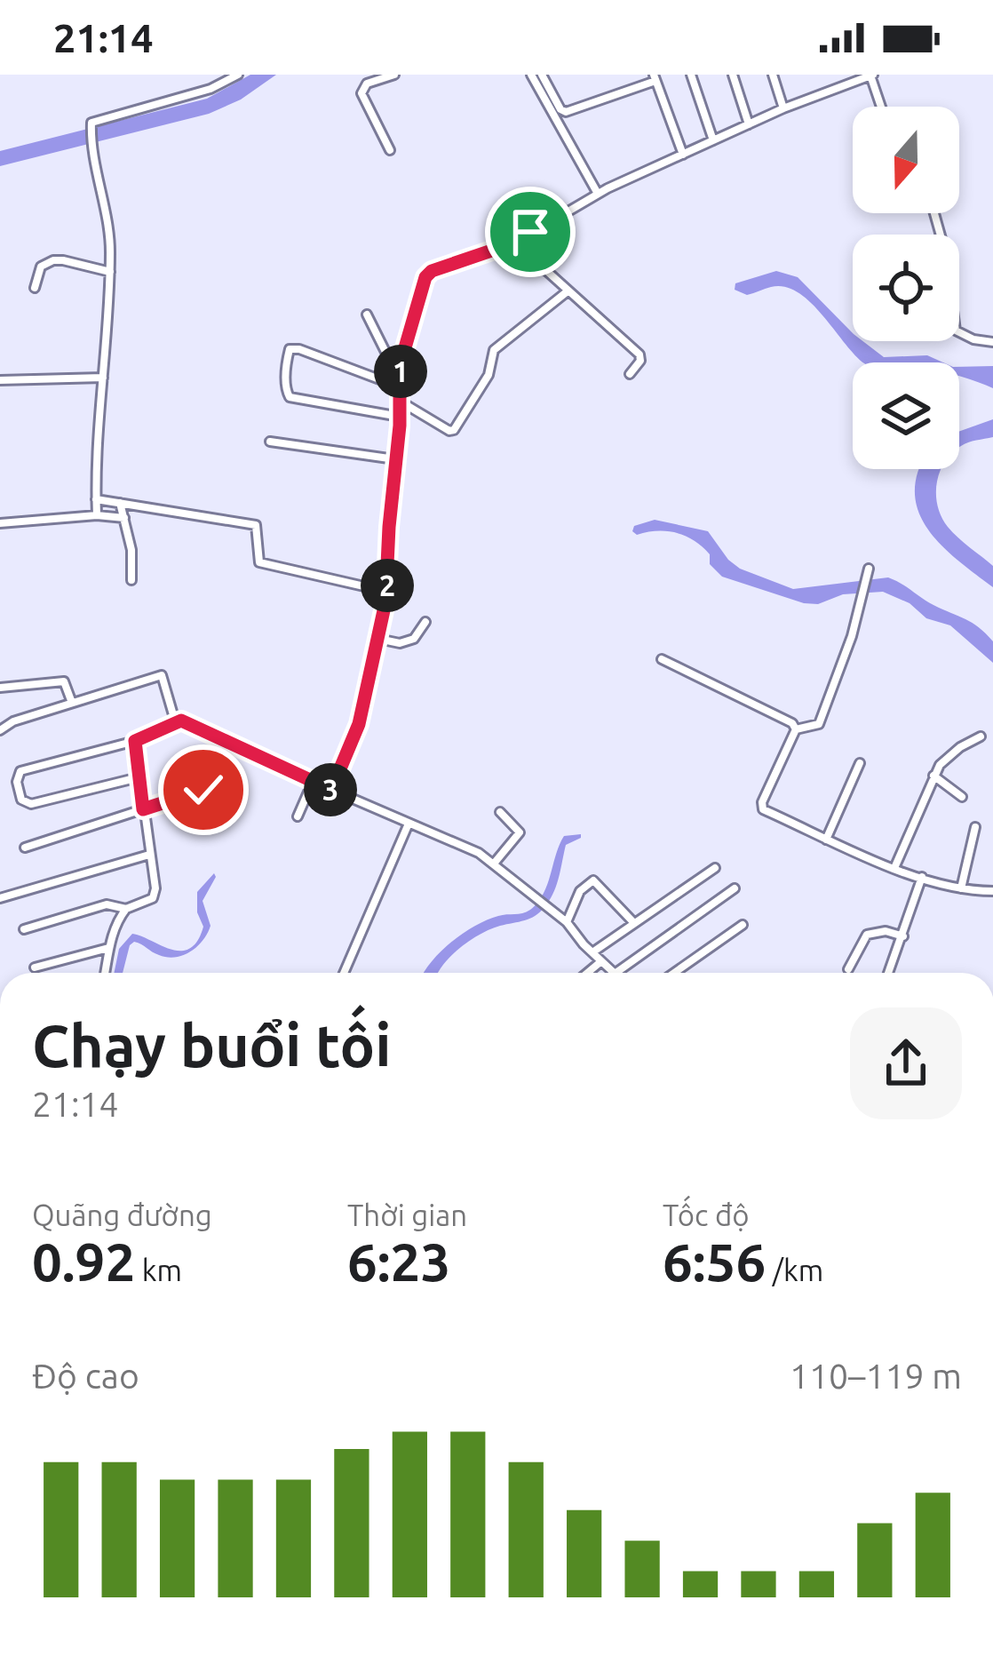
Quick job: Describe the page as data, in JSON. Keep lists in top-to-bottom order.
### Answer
{
  "north": "bottom",
  "page": {
    "status": "21:14",
    "pins": ["1", "2", "3"],
    "heading": ["Chạy buổi tối", "21:14"],
    "stats": [
      ["Quãng đường", "0.92 km"],
      ["Thời gian", "6:23"],
      ["Tốc độ", "6:56 /km"]
    ],
    "chart": ["Độ cao", "110–119 m"]
  }
}
